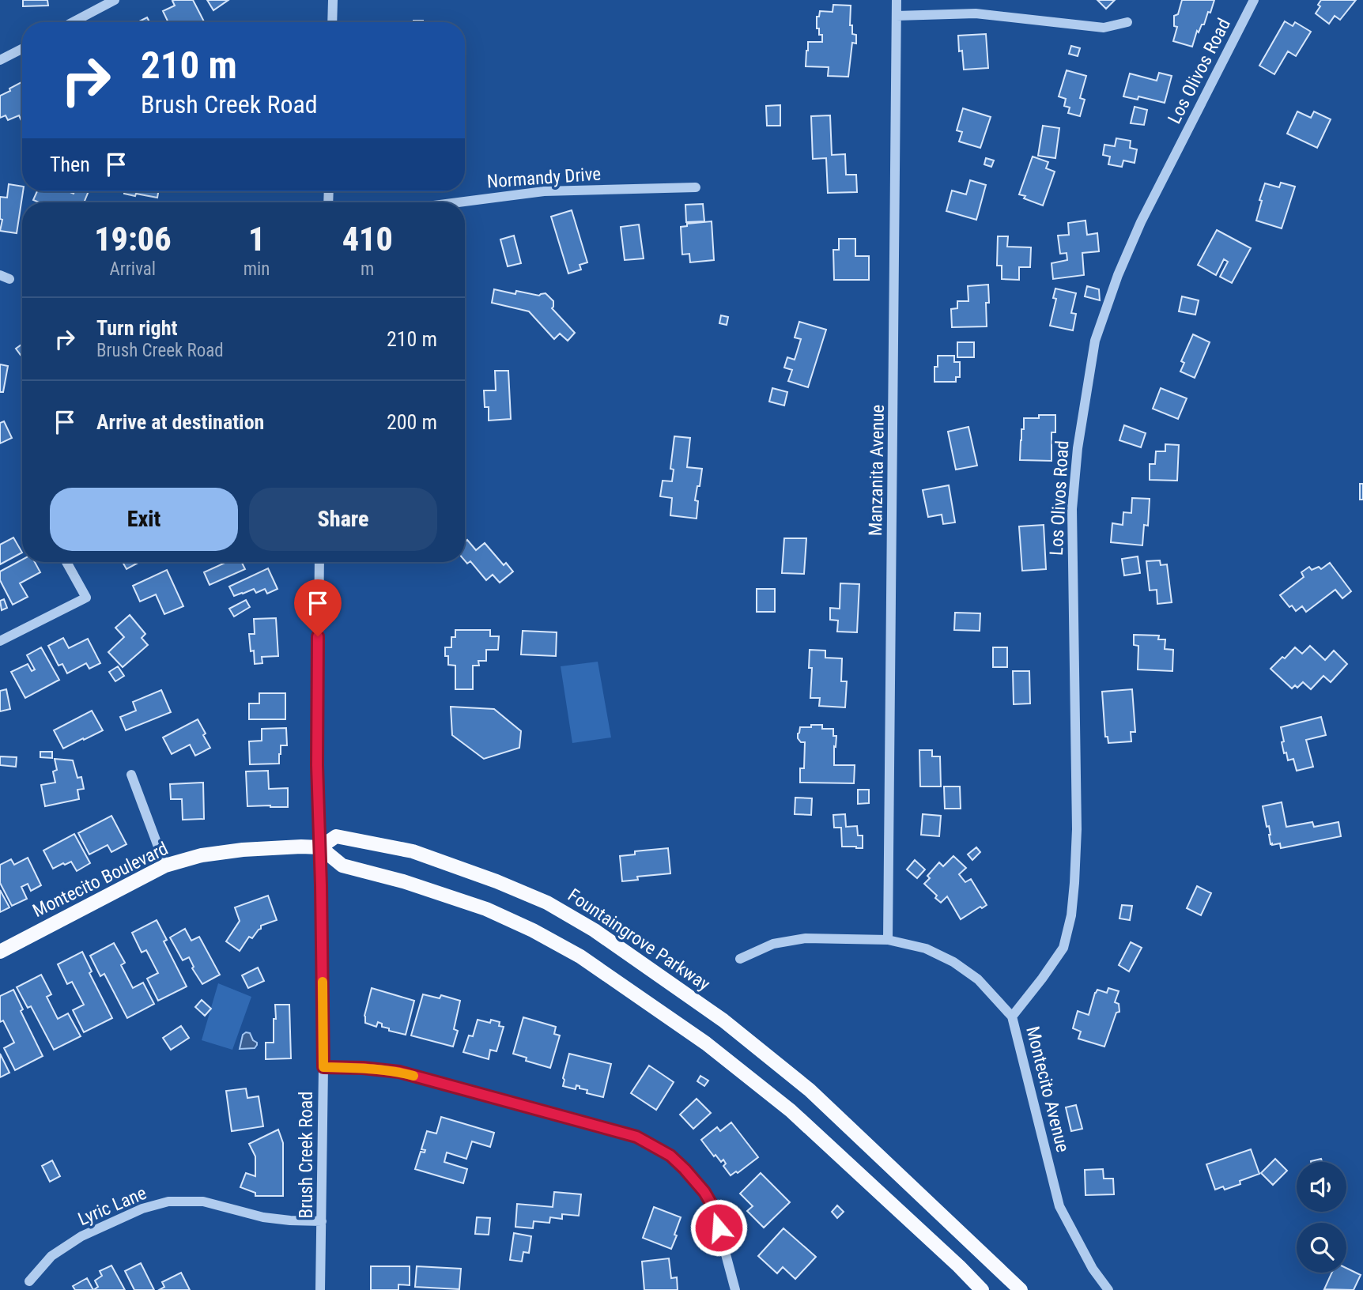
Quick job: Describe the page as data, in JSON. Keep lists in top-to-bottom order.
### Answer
{
  "streets": {
    "main road": ["Montecito Boulevard", "Fountaingrove Parkway"],
    "street": [
      "Los Olivos Road",
      "Normandy Drive",
      "Manzanita Avenue",
      "Montecito Avenue",
      "Brush Creek Road",
      "Lyric Lane"
    ]
  },
  "crossings": [
    ["Los Olivos Road", "Montecito Avenue"],
    ["Manzanita Avenue", "Montecito Avenue"],
    ["Montecito Boulevard", "Fountaingrove Parkway"],
    ["Montecito Boulevard", "Brush Creek Road"],
    ["Fountaingrove Parkway", "Brush Creek Road"],
    ["Brush Creek Road", "Lyric Lane"]
  ],
  "page": {
    "turn": ["210 m", "Brush Creek Road"],
    "then": "Then",
    "eta": [
      "19:06",
      "Arrival",
      "1",
      "min",
      "410",
      "m"
    ],
    "list": [
      {
        "name": "Turn right",
        "note": "Brush Creek Road",
        "value": "210 m"
      },
      {
        "name": "Arrive at destination",
        "value": "200 m"
      }
    ],
    "buttons": ["Exit", "Share"]
  }
}
